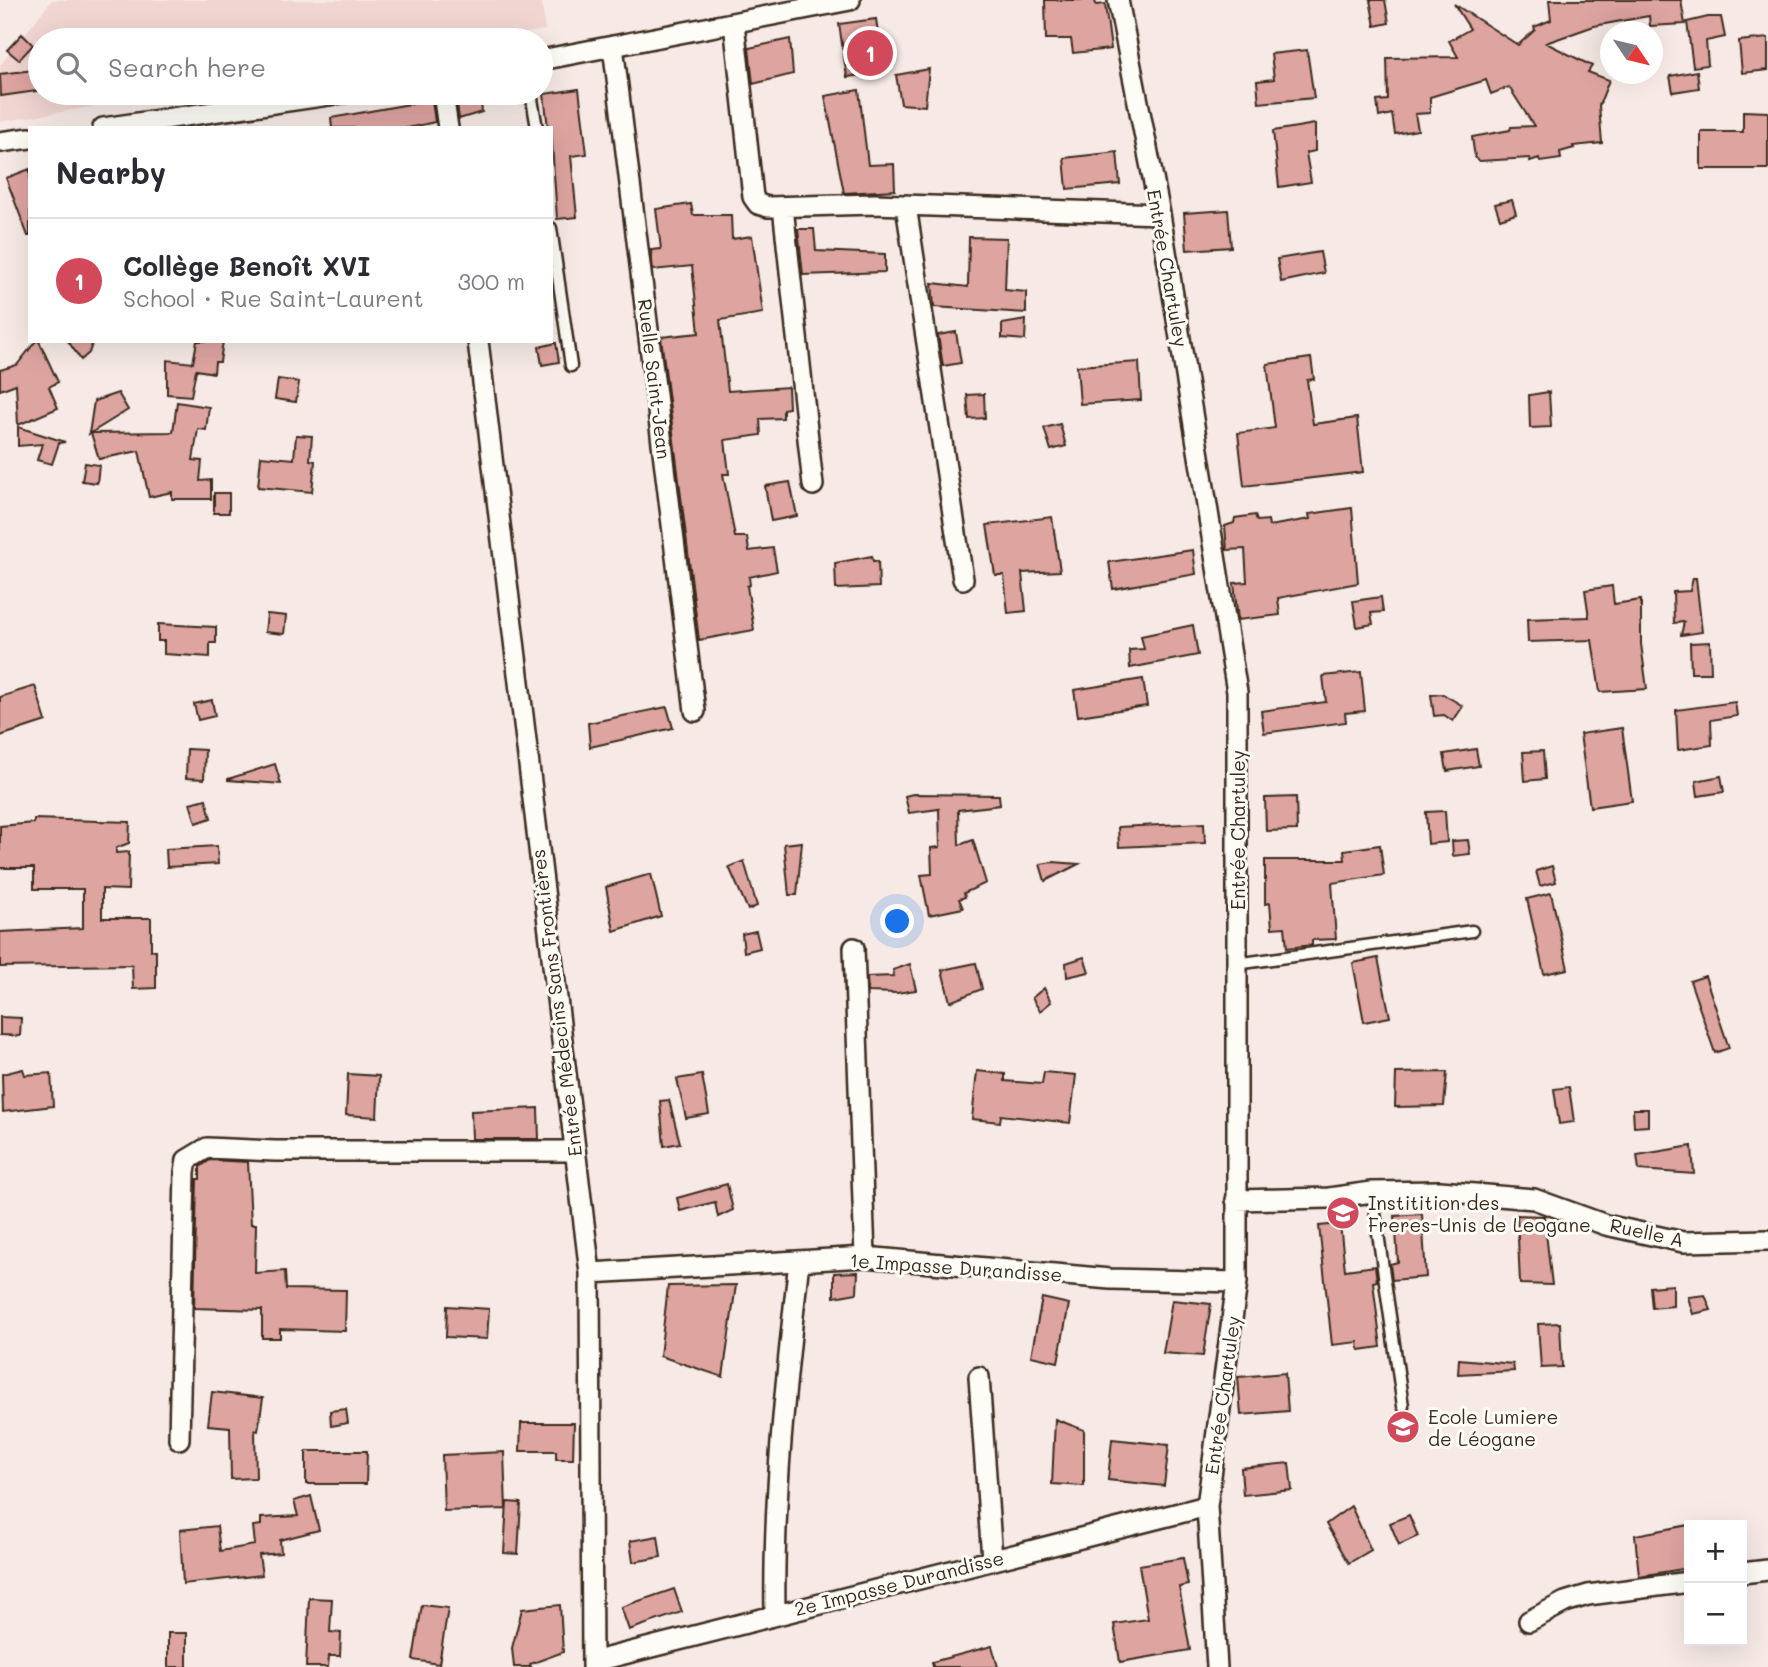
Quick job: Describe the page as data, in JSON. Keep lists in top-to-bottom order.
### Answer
{
  "streets": {
    "street": [
      "Entrée Chartuley",
      "Ruelle Saint-Jean",
      "Entrée Médecins Sans Frontières",
      "Ruelle A",
      "1e Impasse Durandisse",
      "2e Impasse Durandisse"
    ]
  },
  "crossings": [
    ["Entrée Chartuley", "Ruelle A"],
    ["Entrée Chartuley", "1e Impasse Durandisse"],
    ["Entrée Chartuley", "2e Impasse Durandisse"],
    ["Entrée Médecins Sans Frontières", "1e Impasse Durandisse"],
    ["Entrée Médecins Sans Frontières", "2e Impasse Durandisse"]
  ],
  "places": {
    "school or university": ["Institition des Freres-Unis de Leogane", "Ecole Lumiere de Léogane"]
  },
  "north": "bottom right",
  "page": {
    "pins": "1",
    "search": "Search here",
    "heading": "Nearby",
    "list": [
      {
        "mark": "1",
        "name": "Collège Benoît XVI",
        "note": "School · Rue Saint-Laurent",
        "value": "300 m"
      }
    ],
    "map_buttons": ["+", "−"]
  }
}
